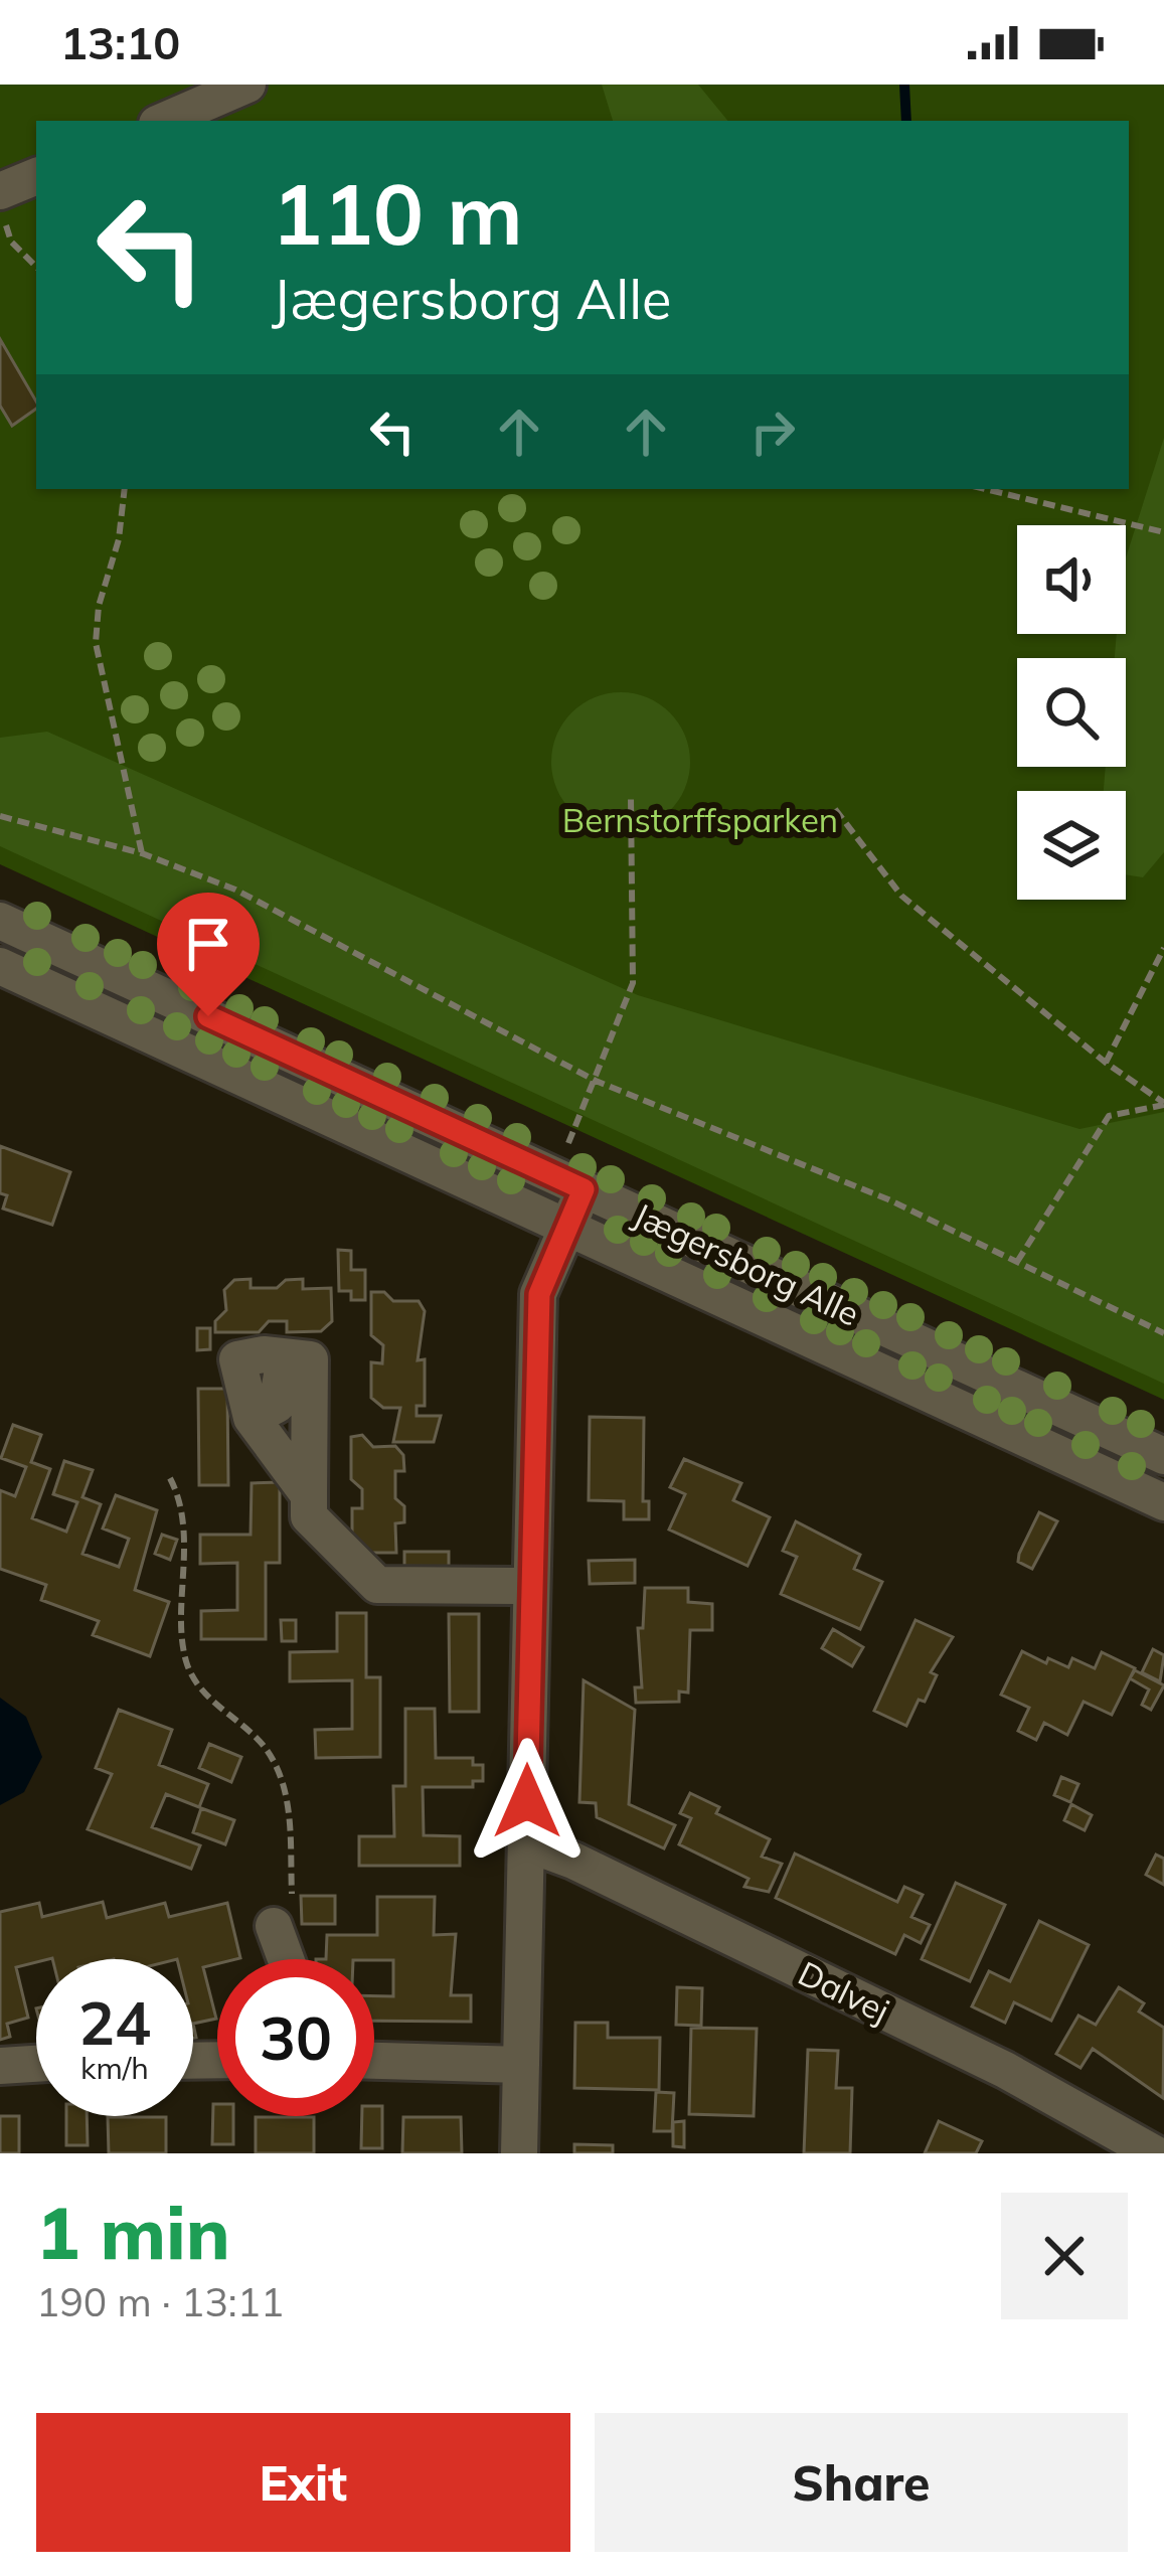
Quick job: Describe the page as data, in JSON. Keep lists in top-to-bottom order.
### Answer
{
  "streets": {
    "street": ["Jægersborg Alle", "Dalvej"]
  },
  "parks": ["Bernstorffsparken"],
  "page": {
    "status": "13:10",
    "turn": ["110 m", "Jægersborg Alle"],
    "speed": "24 km/h",
    "limit": "30",
    "heading": ["1 min", "190 m · 13:11"],
    "buttons": ["Exit", "Share"]
  }
}
